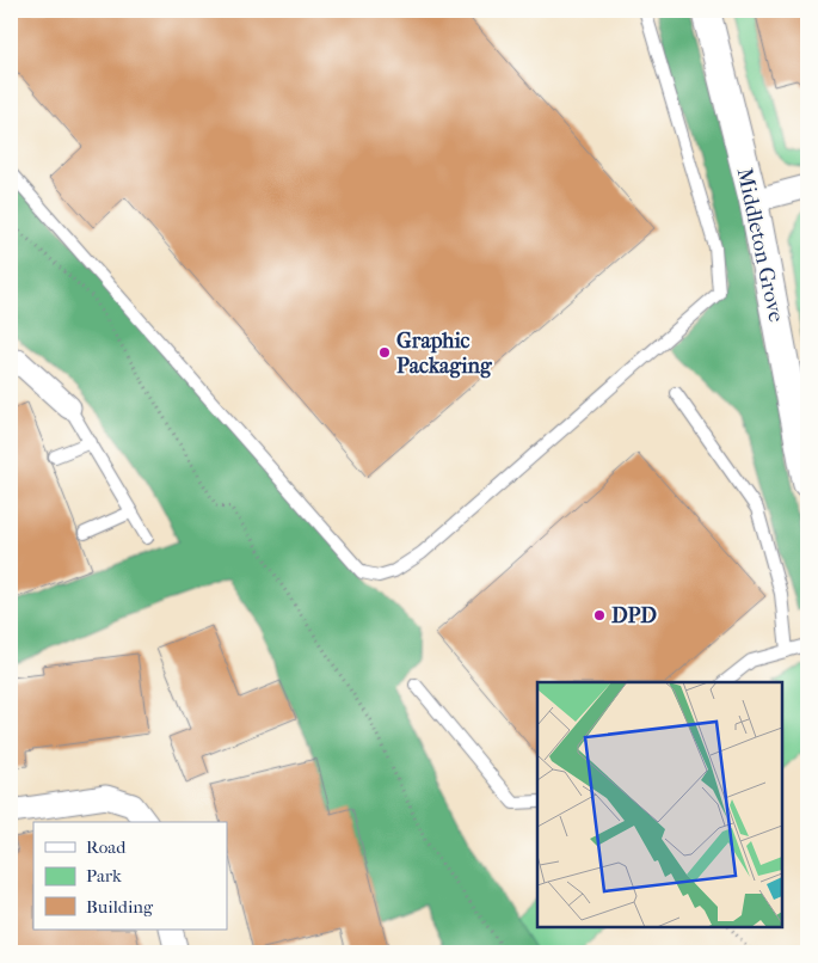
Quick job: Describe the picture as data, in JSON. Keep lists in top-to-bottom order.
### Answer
{
  "streets": {
    "street": ["Middleton Grove"]
  },
  "places": ["Graphic Packaging", "DPD"],
  "legend": ["Road", "Park", "Building"]
}
